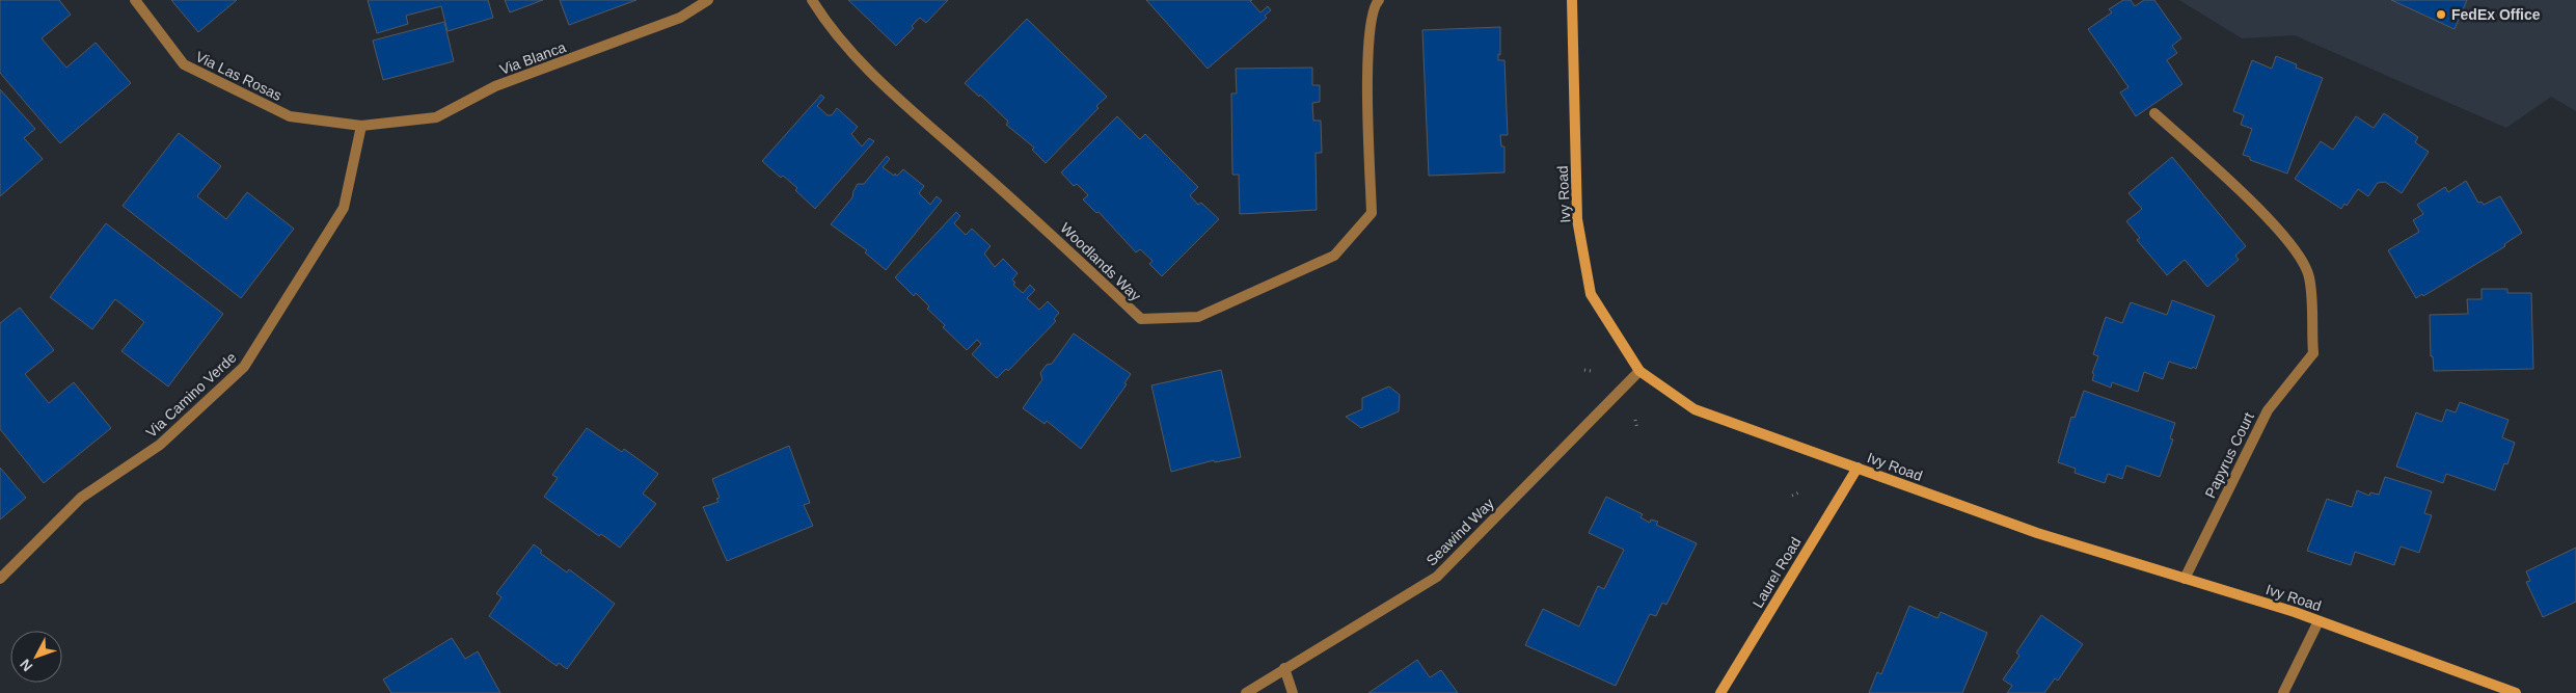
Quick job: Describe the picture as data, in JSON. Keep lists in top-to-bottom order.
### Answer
{
  "streets": {
    "street": [
      "Via Blanca",
      "Via Las Rosas",
      "Ivy Road",
      "Woodlands Way",
      "Via Camino Verde",
      "Papyrus Court",
      "Seawind Way",
      "Laurel Road"
    ]
  },
  "crossings": [
    ["Via Blanca", "Via Las Rosas"],
    ["Via Blanca", "Via Camino Verde"],
    ["Via Las Rosas", "Via Camino Verde"],
    ["Ivy Road", "Papyrus Court"],
    ["Ivy Road", "Seawind Way"],
    ["Ivy Road", "Laurel Road"]
  ],
  "places": ["FedEx Office"],
  "north": "bottom left"
}
